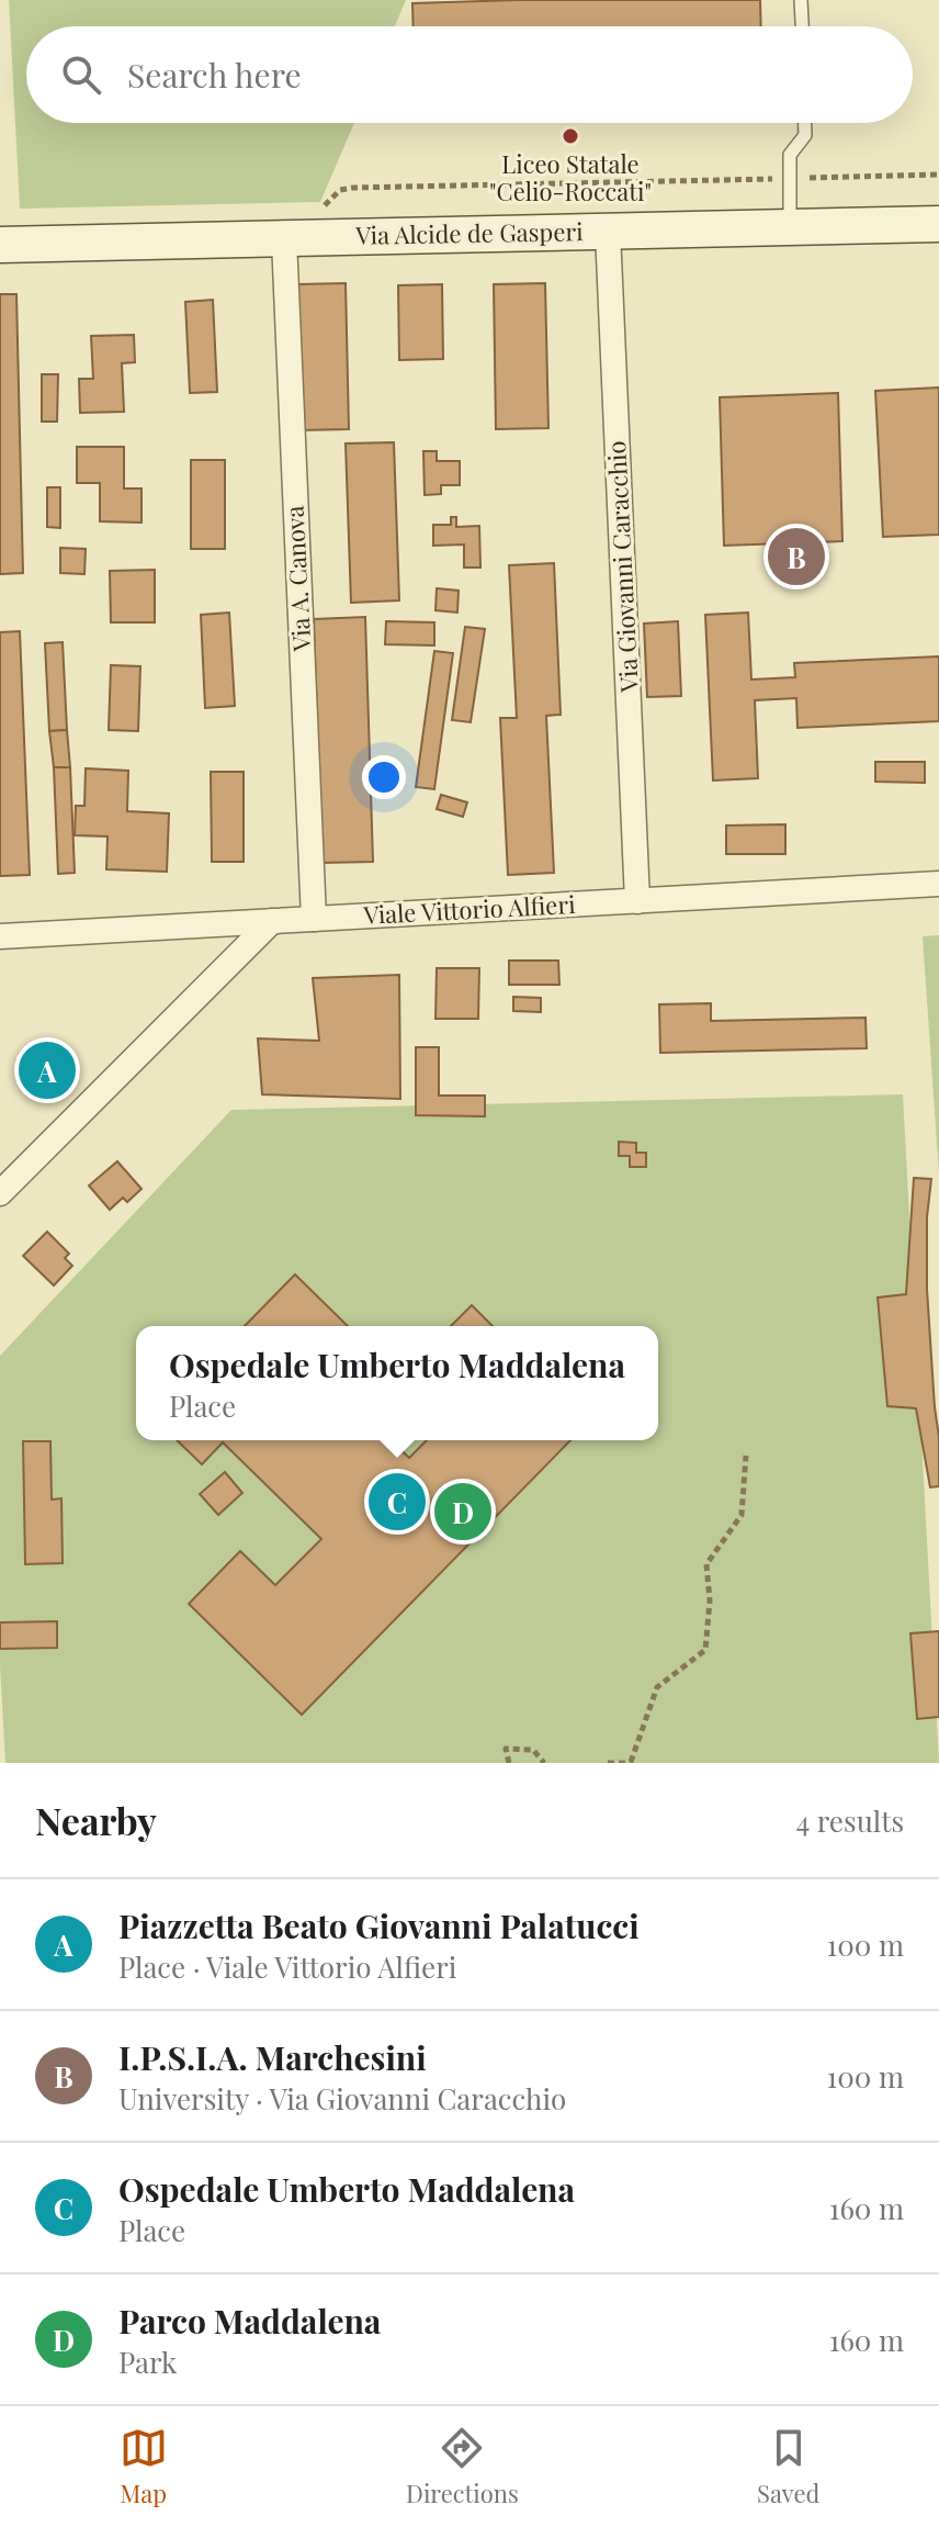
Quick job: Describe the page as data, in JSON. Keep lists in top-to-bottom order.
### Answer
{
  "streets": {
    "street": [
      "Via Alcide de Gasperi",
      "Via Giovanni Caracchio",
      "Via A. Canova",
      "Viale Vittorio Alfieri"
    ]
  },
  "crossings": [
    ["Via Alcide de Gasperi", "Via Giovanni Caracchio"],
    ["Via Alcide de Gasperi", "Via A. Canova"],
    ["Via Giovanni Caracchio", "Viale Vittorio Alfieri"],
    ["Via A. Canova", "Viale Vittorio Alfieri"]
  ],
  "places": ["Liceo Statale \"Celio-Roccati\""],
  "page": {
    "search": "Search here",
    "pins": [
      "B",
      "A",
      "C",
      "D"
    ],
    "popup": ["Ospedale Umberto Maddalena", "Place"],
    "heading": ["Nearby", "4 results"],
    "list": [
      {
        "mark": "A",
        "name": "Piazzetta Beato Giovanni Palatucci",
        "note": "Place · Viale Vittorio Alfieri",
        "value": "100 m"
      },
      {
        "mark": "B",
        "name": "I.P.S.I.A. Marchesini",
        "note": "University · Via Giovanni Caracchio",
        "value": "100 m"
      },
      {
        "mark": "C",
        "name": "Ospedale Umberto Maddalena",
        "note": "Place",
        "value": "160 m"
      },
      {
        "mark": "D",
        "name": "Parco Maddalena",
        "note": "Park",
        "value": "160 m"
      }
    ],
    "nav": ["Map", "Directions", "Saved"]
  }
}
